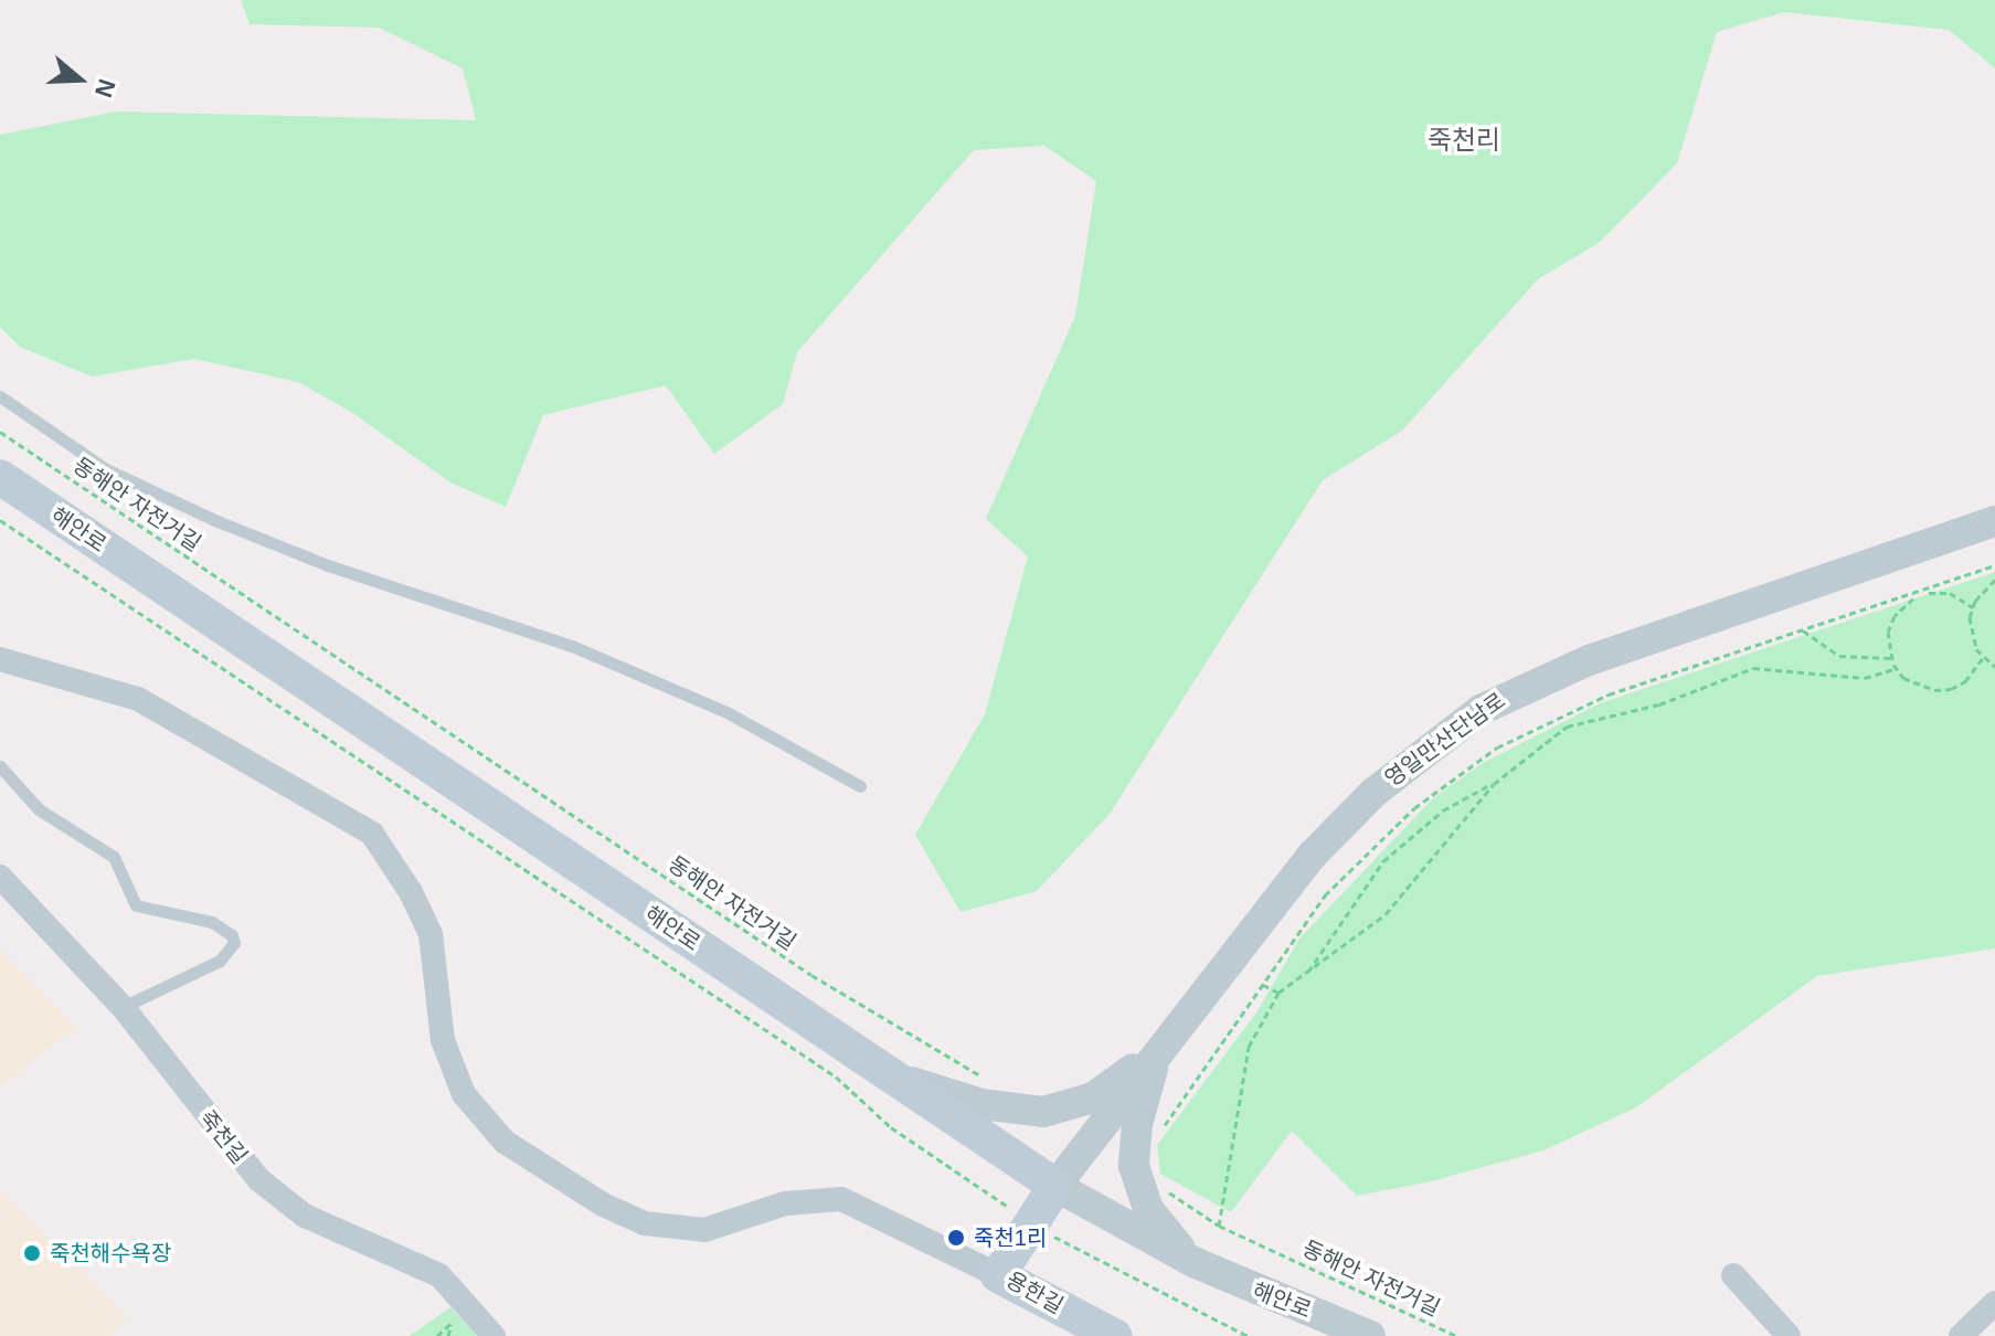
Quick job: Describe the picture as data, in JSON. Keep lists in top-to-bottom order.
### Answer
{
  "streets": {
    "main road": ["해안로", "용한길"],
    "street": ["영일만산단남로", "죽천길"],
    "path": ["동해안 자전거길"]
  },
  "crossings": [
    ["해안로", "영일만산단남로"],
    ["해안로", "용한길"],
    ["영일만산단남로", "용한길"]
  ],
  "districts": ["죽천리"],
  "places": ["죽천1리", "죽천해수욕장"],
  "north": "right"
}
